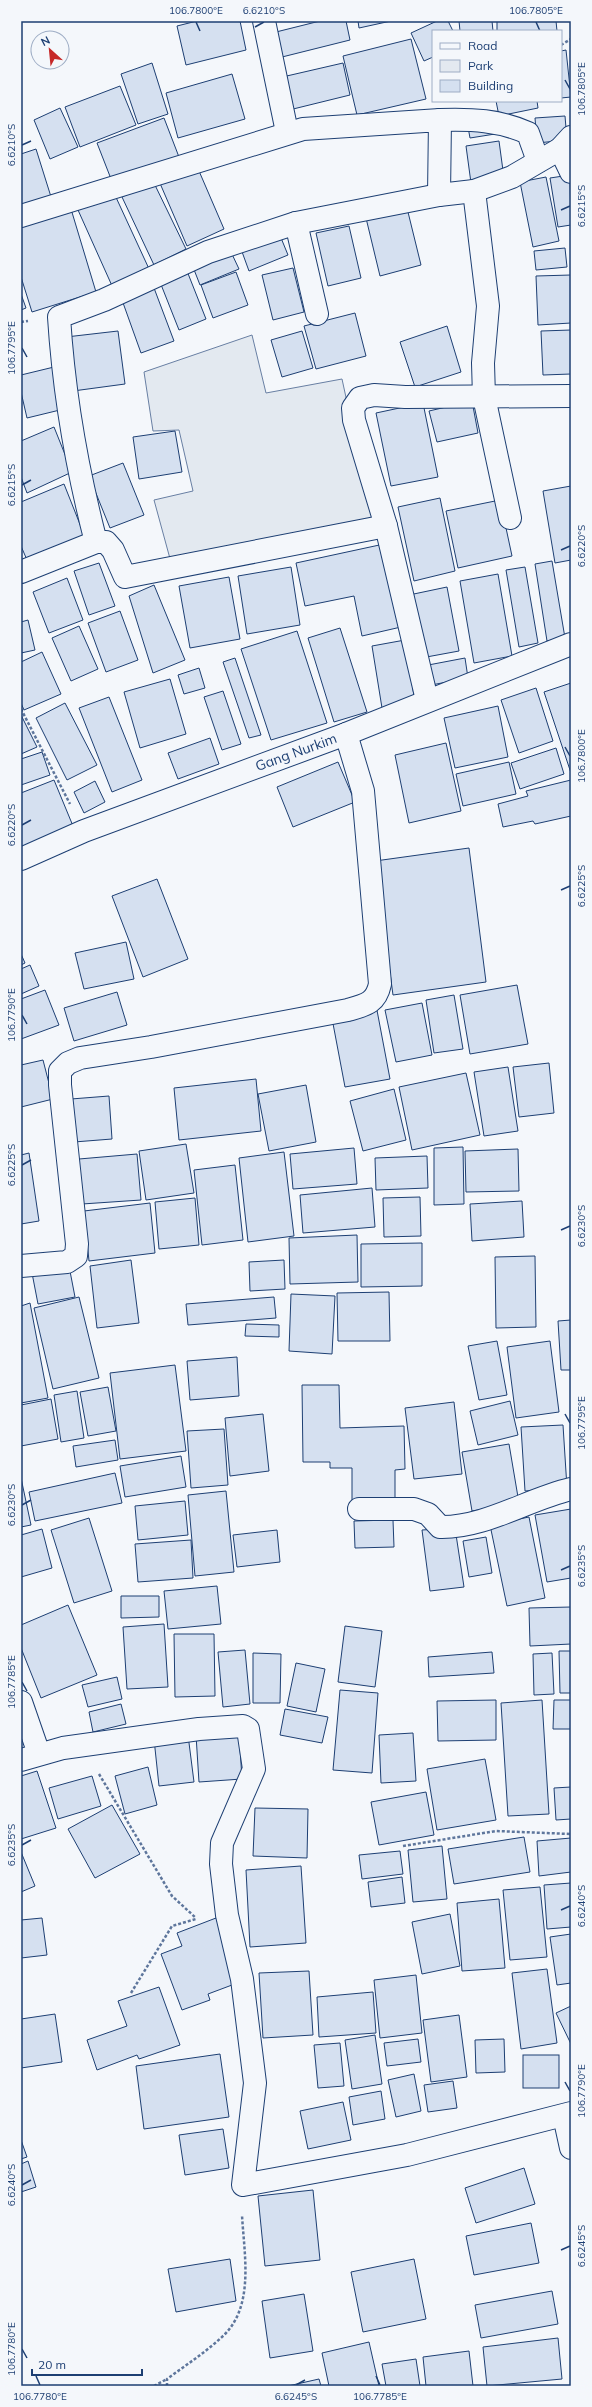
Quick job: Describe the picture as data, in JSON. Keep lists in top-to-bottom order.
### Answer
{
  "streets": {
    "street": ["Gang Nurkim"]
  },
  "legend": ["Road", "Park", "Building"],
  "scale_bar": "20 m",
  "north": "top left",
  "coordinates": [
    "106.7800°E",
    "6.6210°S",
    "106.7805°E",
    "6.6215°S",
    "106.7795°E",
    "6.6220°S",
    "6.6225°S",
    "106.7790°E",
    "6.6230°S",
    "6.6235°S",
    "106.7785°E",
    "6.6240°S",
    "6.6245°S",
    "106.7780°E"
  ]
}
